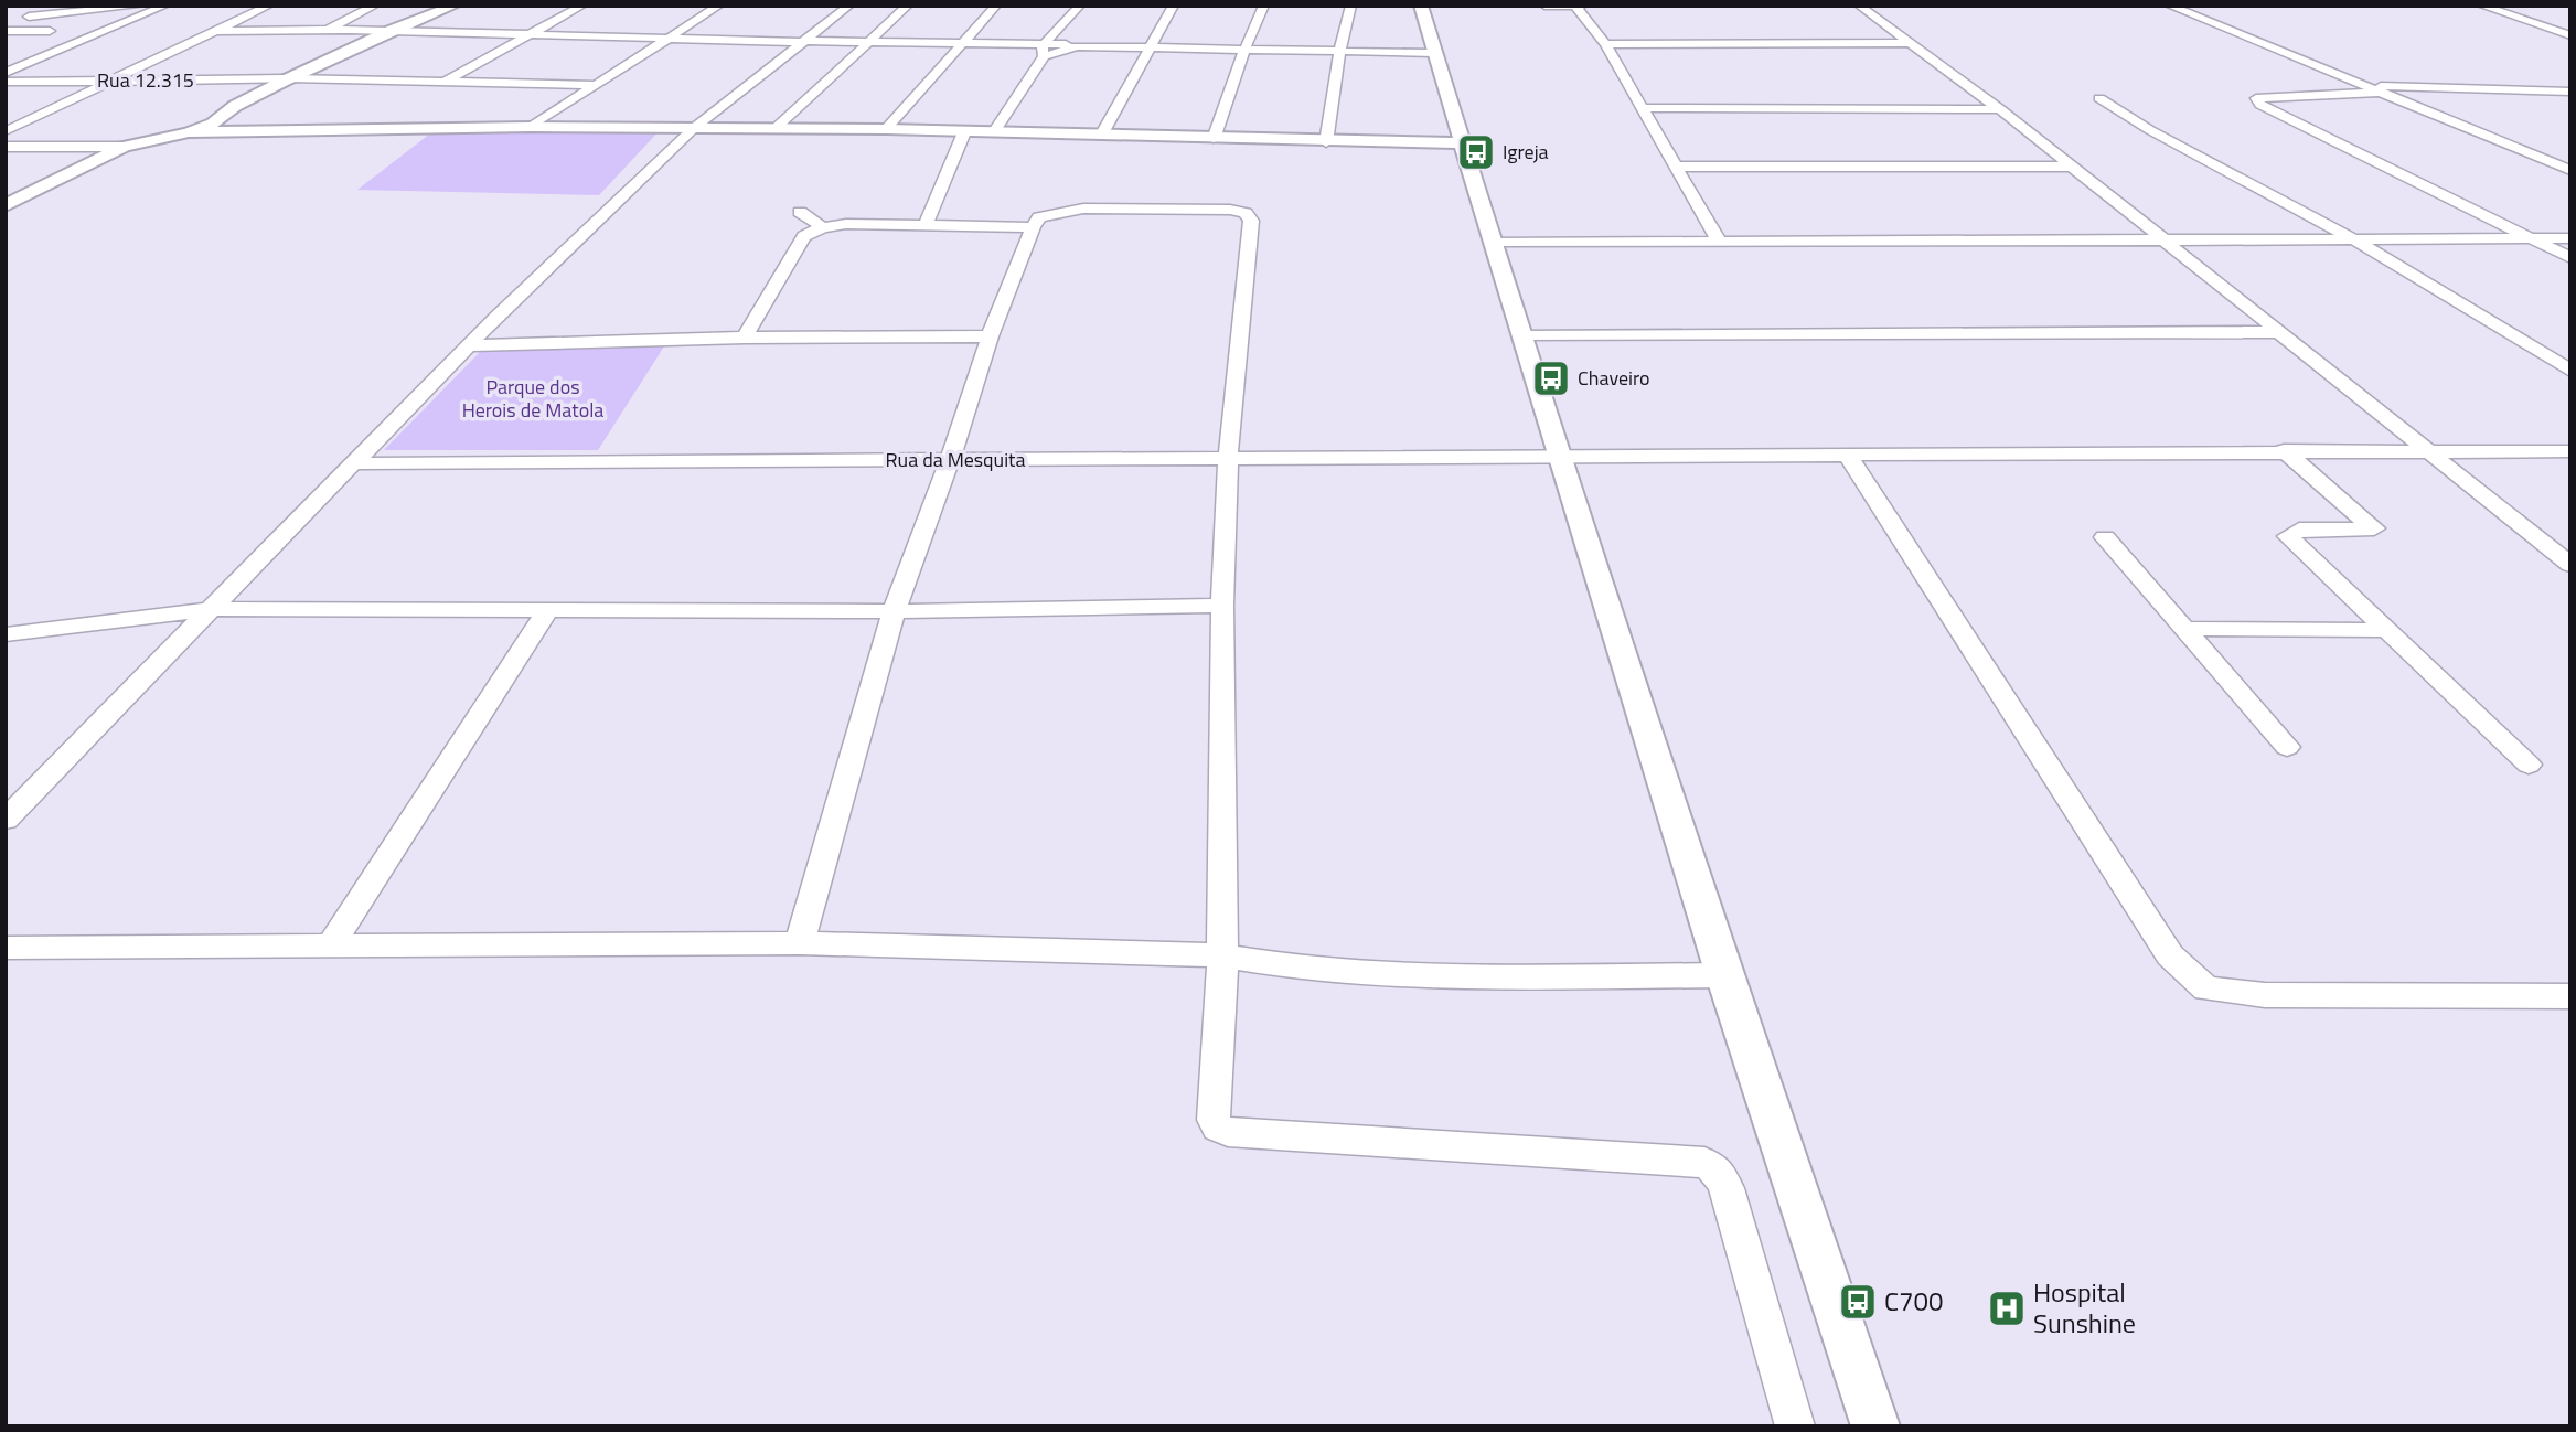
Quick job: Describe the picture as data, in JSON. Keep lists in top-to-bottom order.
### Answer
{
  "streets": {
    "street": ["Rua 12.315", "Rua da Mesquita"]
  },
  "parks": ["Parque dos Herois de Matola"],
  "places": {
    "bus stop": ["Igreja", "Chaveiro", "C700"],
    "hospital": ["Hospital Sunshine"]
  }
}
